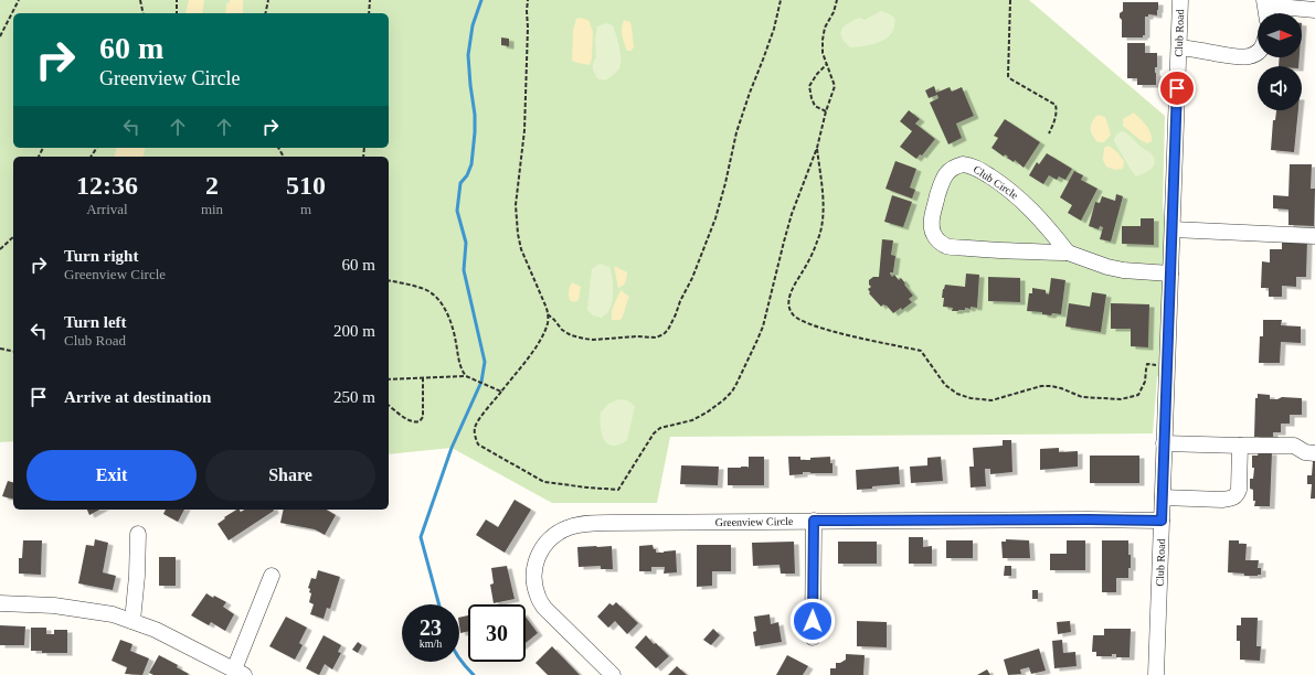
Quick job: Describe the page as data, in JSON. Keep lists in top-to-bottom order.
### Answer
{
  "streets": {
    "street": ["Club Road", "Club Circle", "Greenview Circle"]
  },
  "crossings": [
    ["Club Road", "Club Circle"],
    ["Club Road", "Greenview Circle"]
  ],
  "north": "right",
  "page": {
    "turn": ["60 m", "Greenview Circle"],
    "eta": [
      "12:36",
      "Arrival",
      "2",
      "min",
      "510",
      "m"
    ],
    "list": [
      {
        "name": "Turn right",
        "note": "Greenview Circle",
        "value": "60 m"
      },
      {
        "name": "Turn left",
        "note": "Club Road",
        "value": "200 m"
      },
      {
        "name": "Arrive at destination",
        "value": "250 m"
      }
    ],
    "buttons": ["Exit", "Share"],
    "speed": "23 km/h",
    "limit": "30"
  }
}
